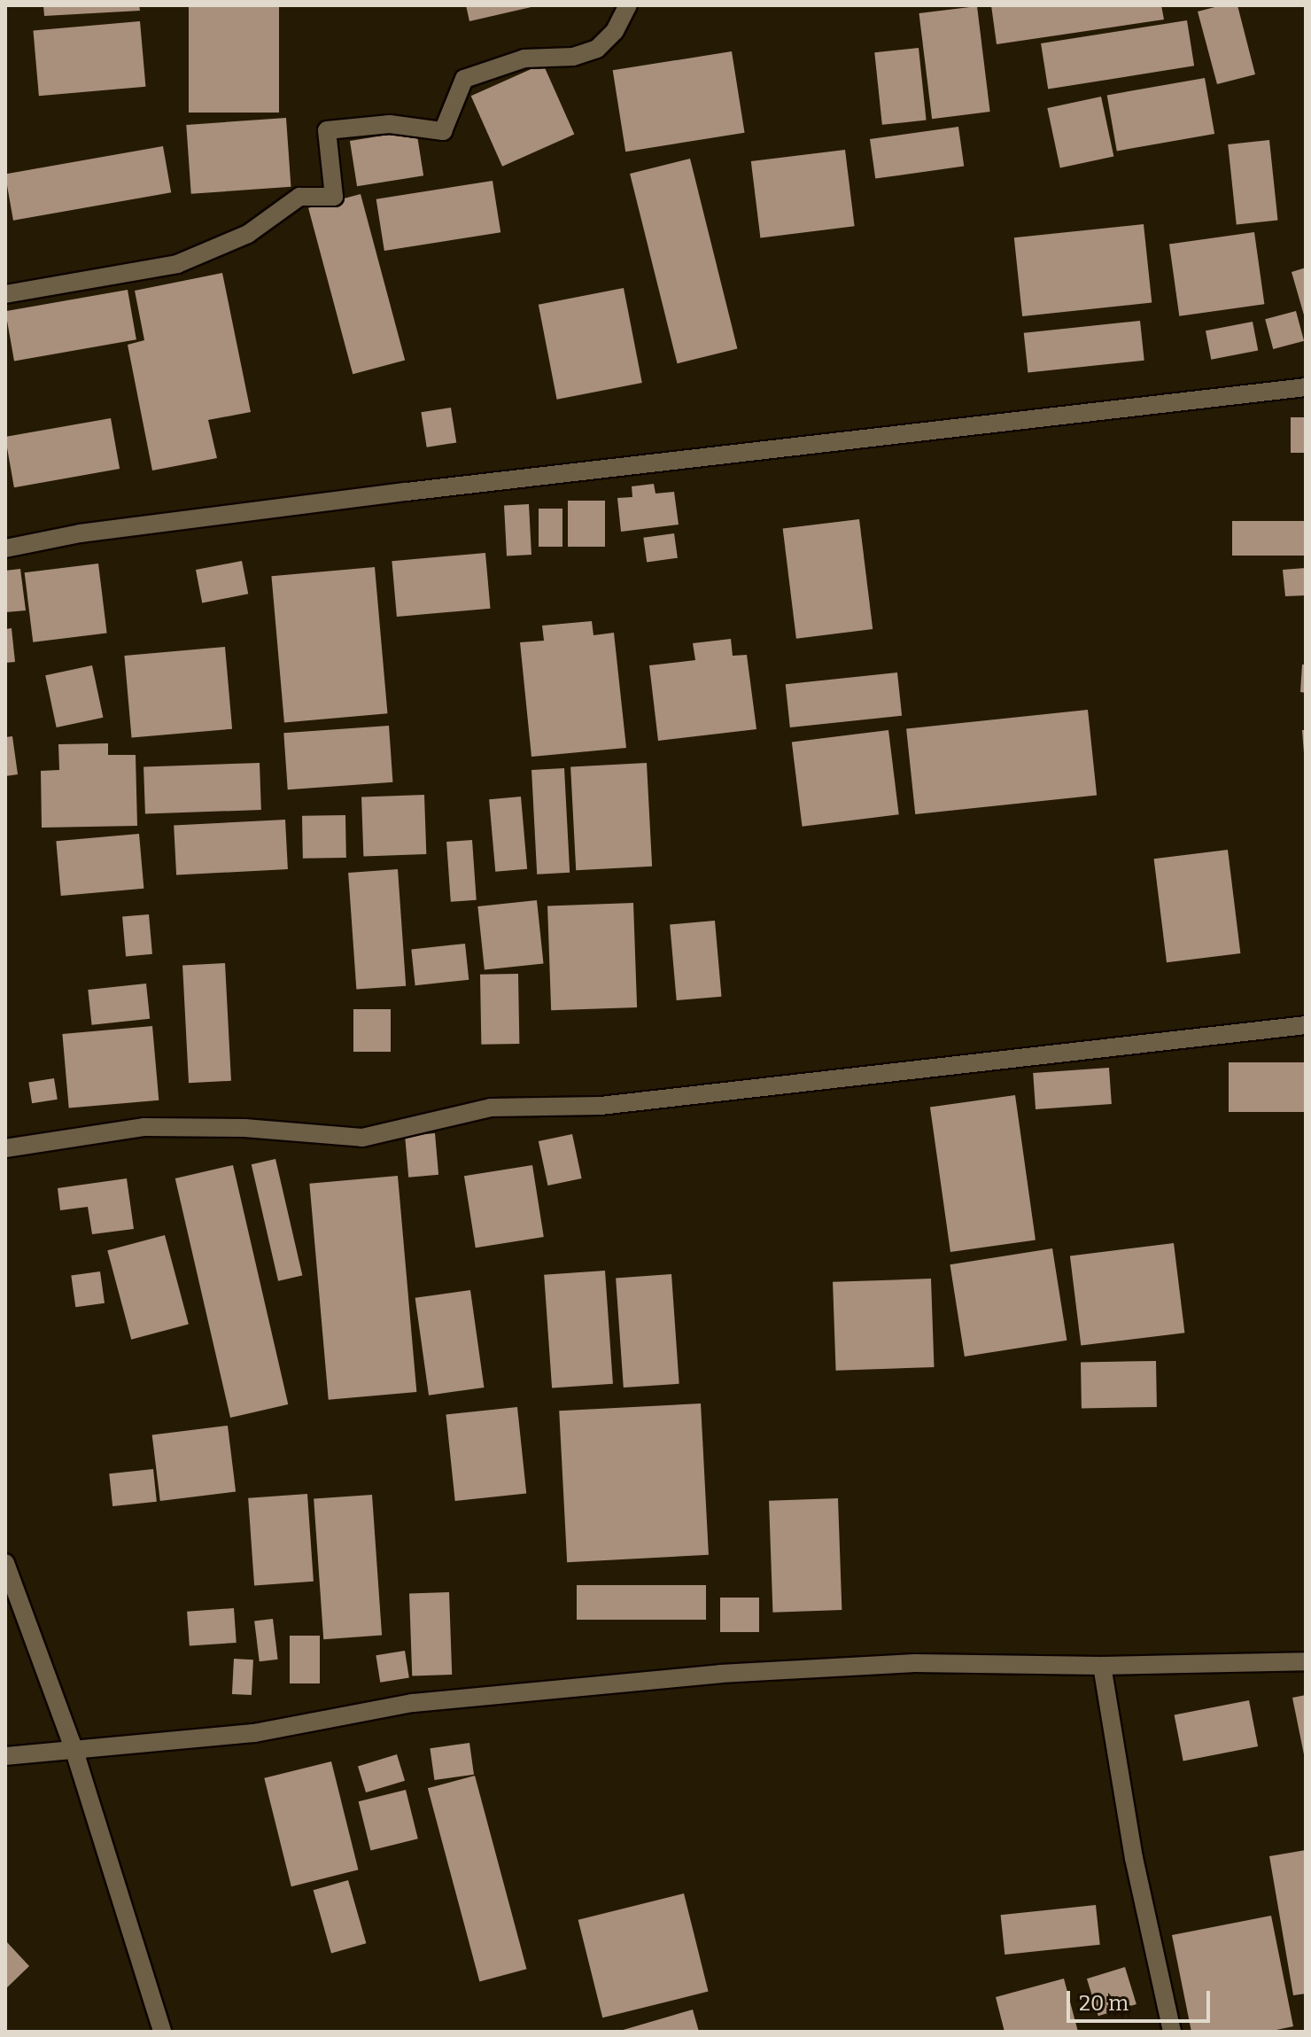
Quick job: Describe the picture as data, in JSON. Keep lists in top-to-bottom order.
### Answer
{
  "scale_bar": "20 m"
}
